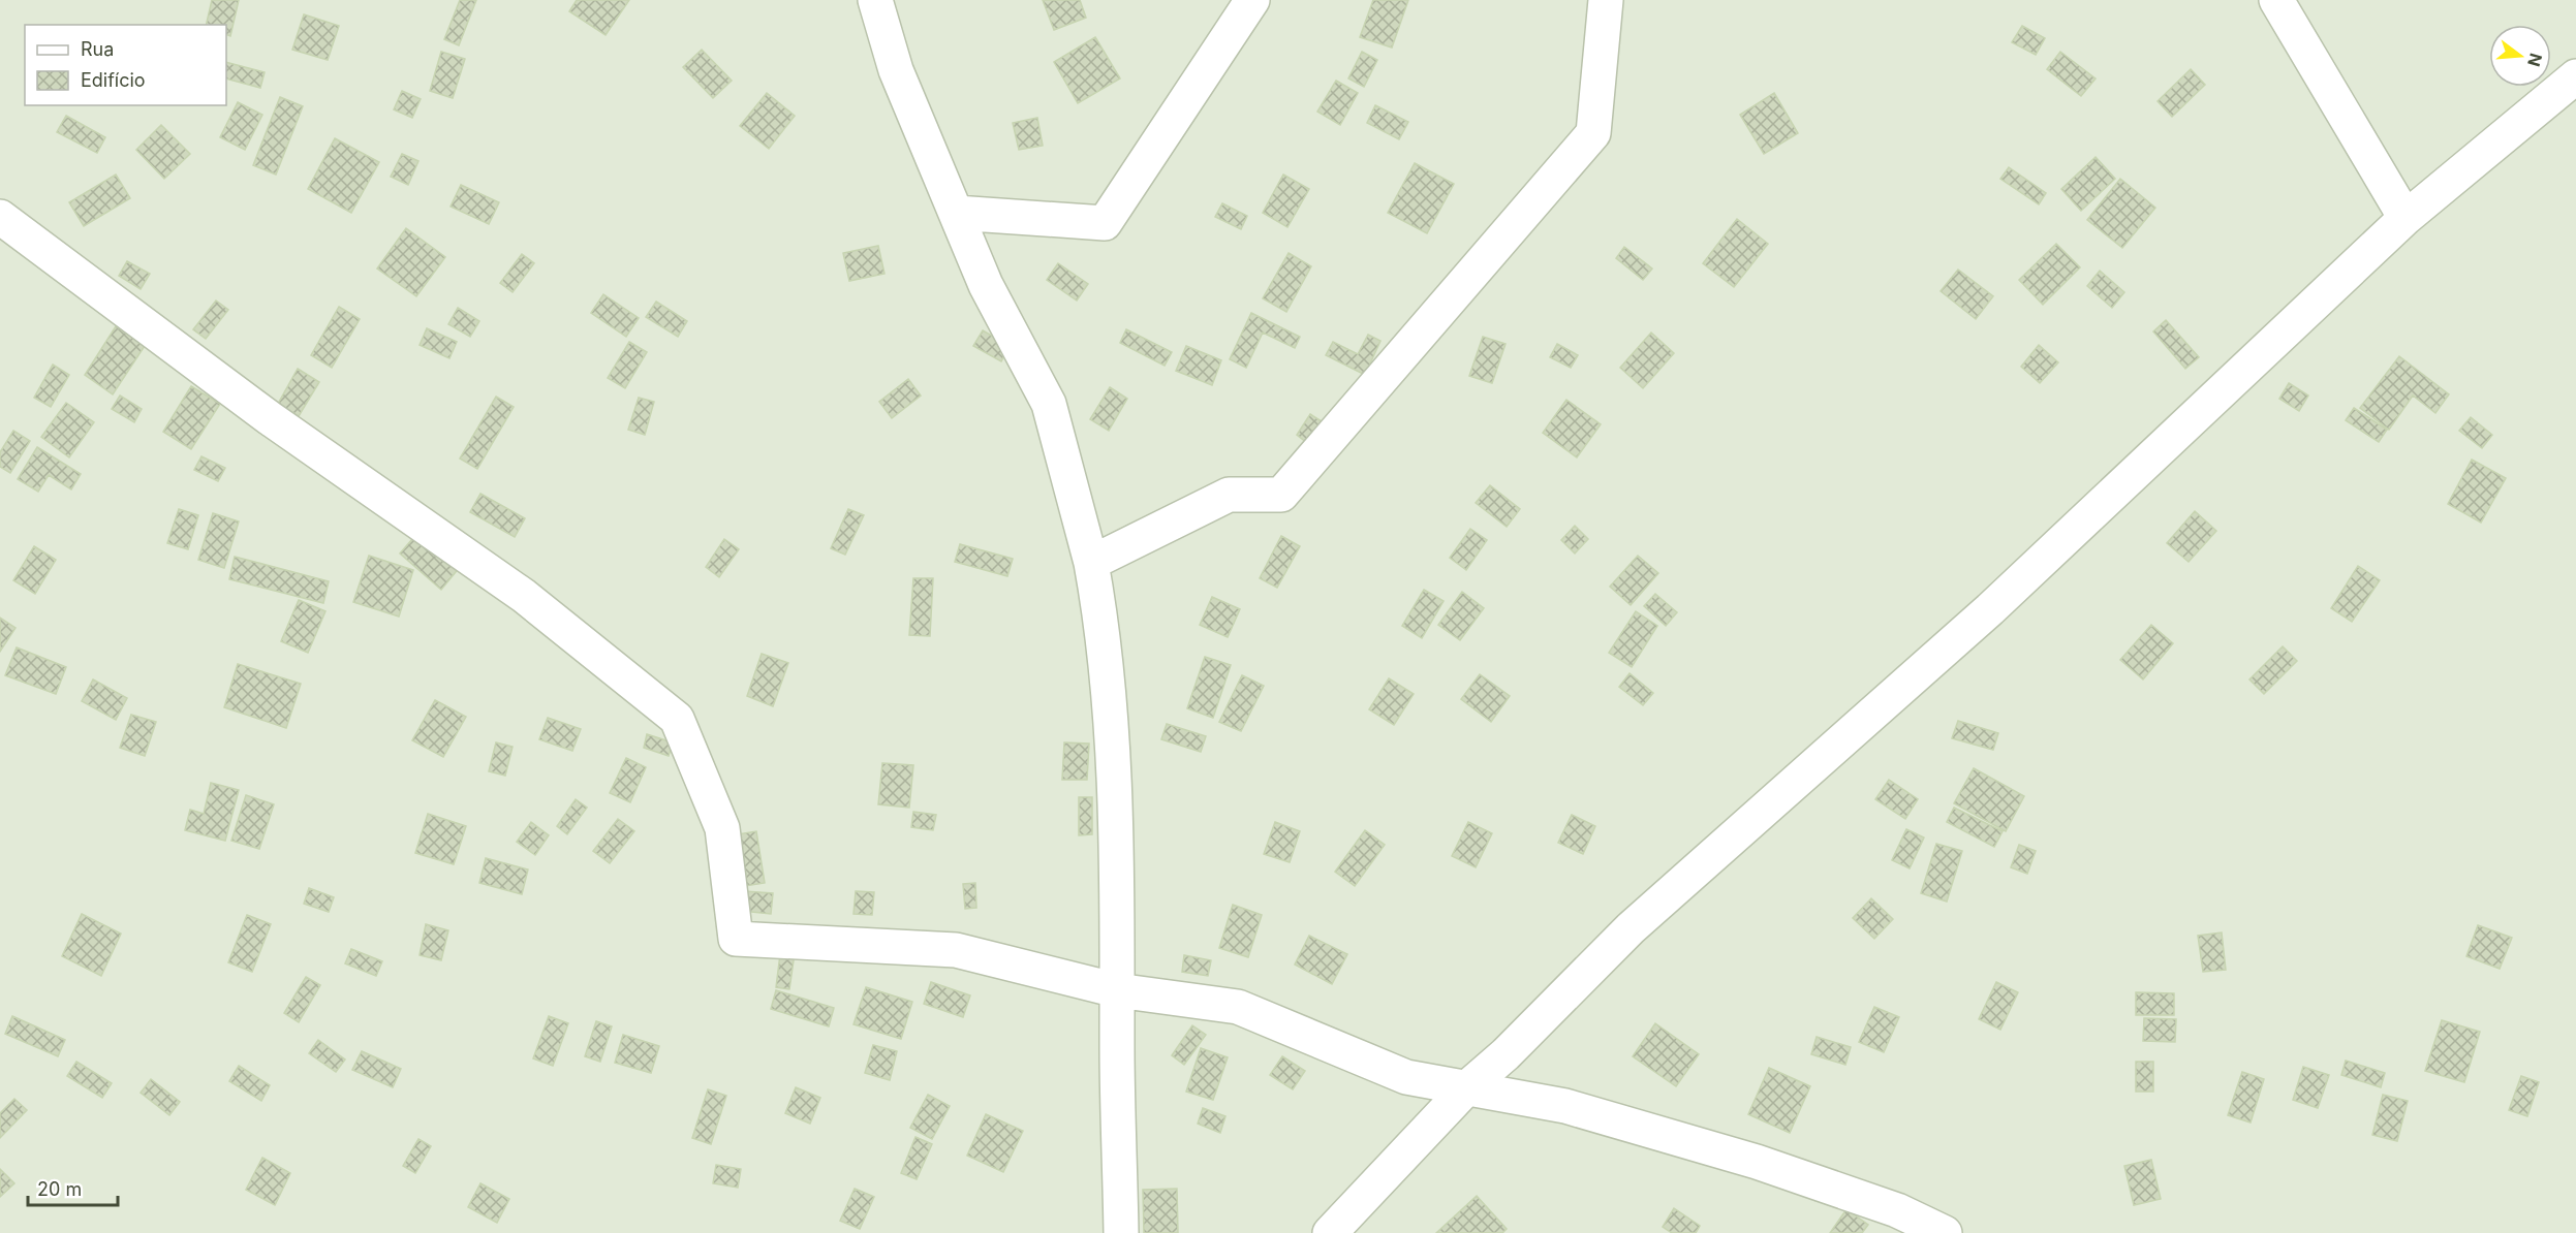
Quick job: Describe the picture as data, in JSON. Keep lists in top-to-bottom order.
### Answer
{
  "legend": ["Rua", "Edifício"],
  "scale_bar": "20 m",
  "north": "right"
}
